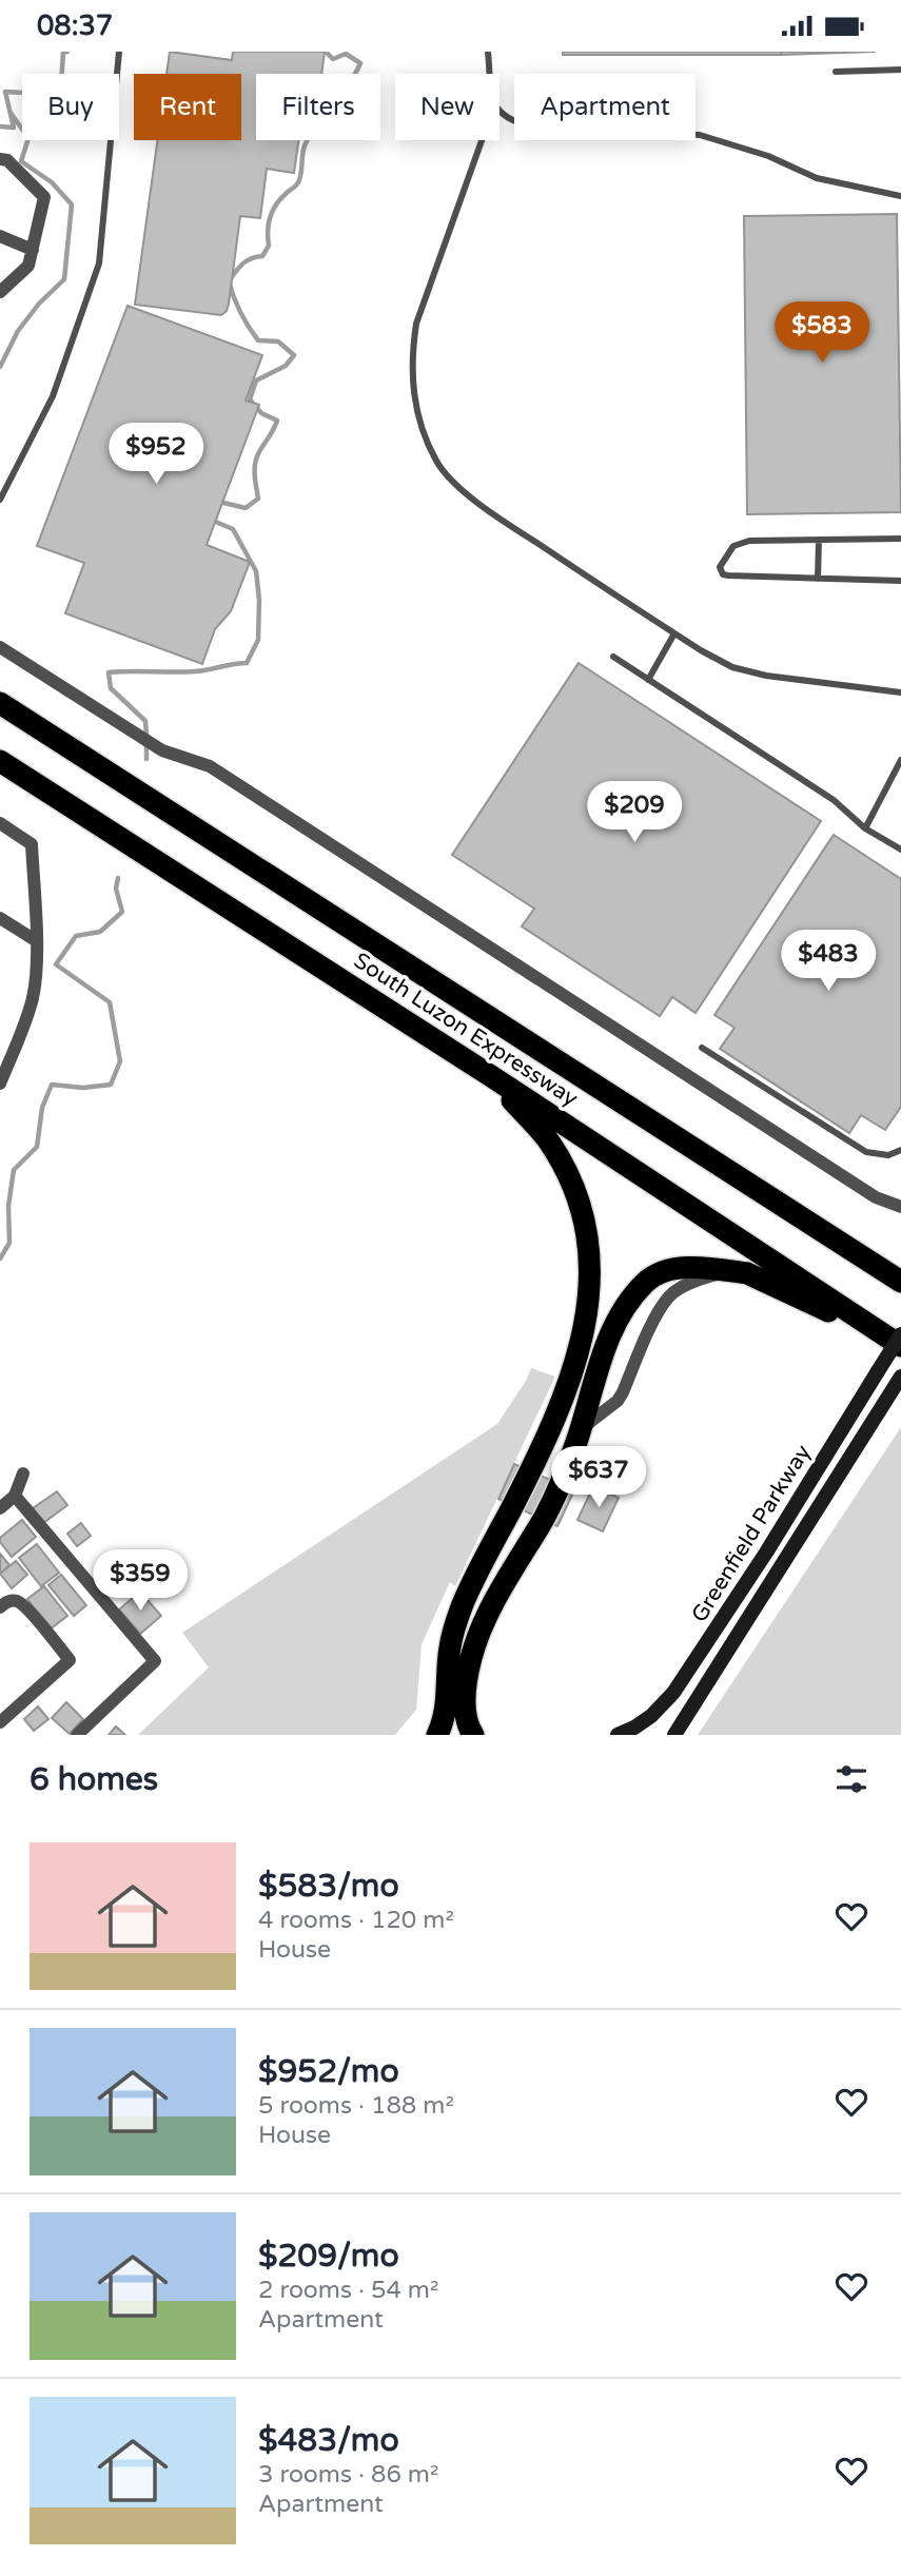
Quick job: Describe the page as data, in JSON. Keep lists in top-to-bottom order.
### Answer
{
  "streets": {
    "highway": ["South Luzon Expressway"],
    "main road": ["Greenfield Parkway"]
  },
  "page": {
    "status": "08:37",
    "chip": [
      "Buy",
      "Rent",
      "Filters",
      "New",
      "Apartment"
    ],
    "price": [
      "$583",
      "$952",
      "$209",
      "$483",
      "$637",
      "$359"
    ],
    "heading": "6 homes",
    "list": [
      {
        "name": "$583/mo",
        "note": "4 rooms · 120 m² · House"
      },
      {
        "name": "$952/mo",
        "note": "5 rooms · 188 m² · House"
      },
      {
        "name": "$209/mo",
        "note": "2 rooms · 54 m² · Apartment"
      },
      {
        "name": "$483/mo",
        "note": "3 rooms · 86 m² · Apartment"
      }
    ]
  }
}
